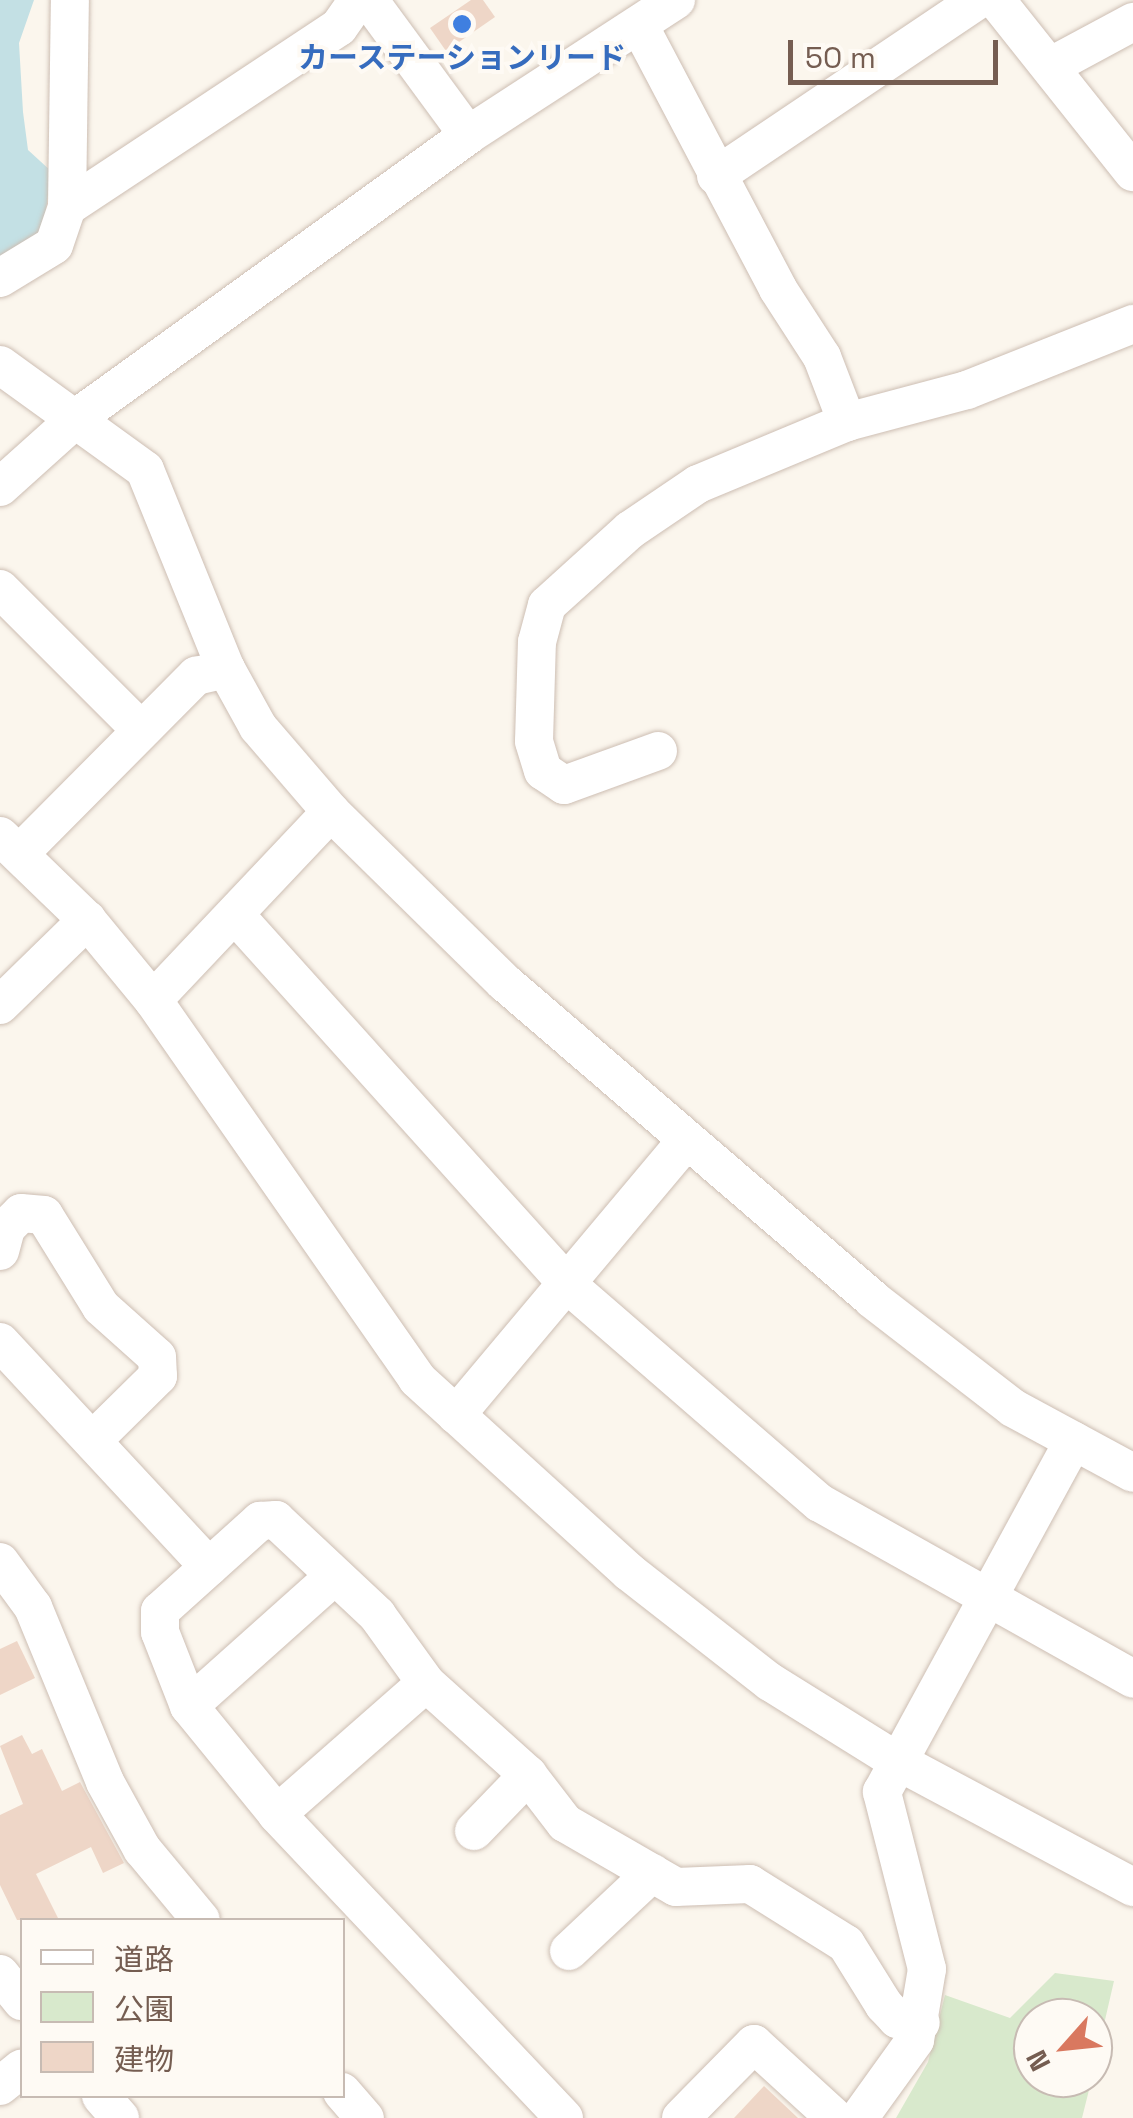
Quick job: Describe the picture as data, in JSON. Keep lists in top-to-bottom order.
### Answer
{
  "places": ["カーステーションリード"],
  "legend": ["道路", "公園", "建物"],
  "scale_bar": "50 m",
  "north": "bottom left"
}
